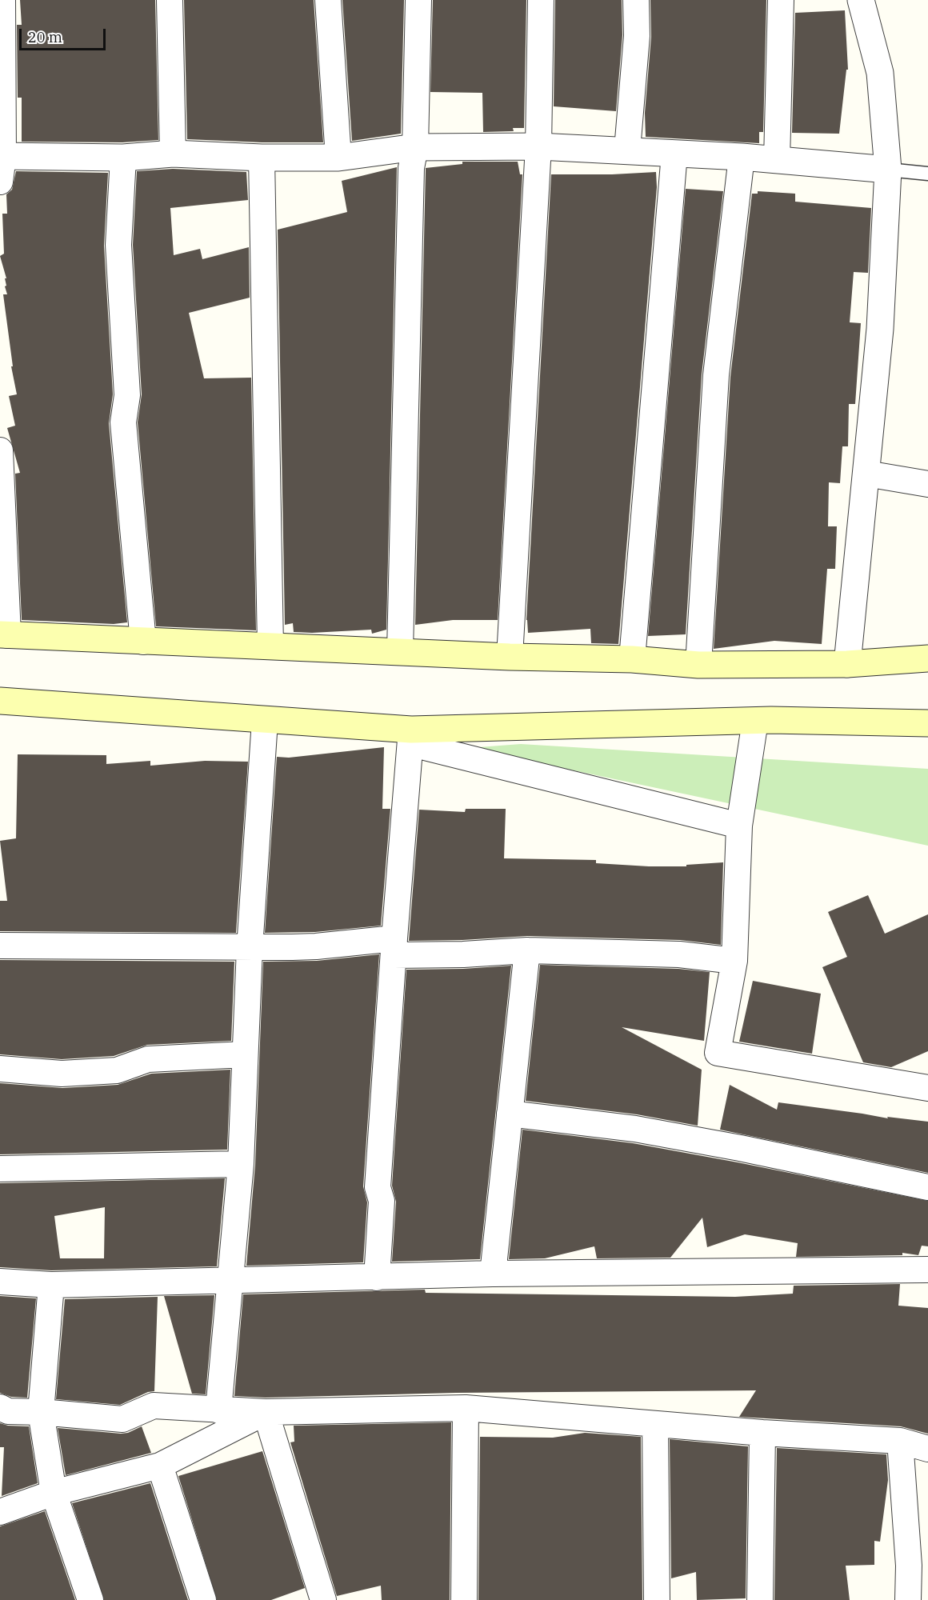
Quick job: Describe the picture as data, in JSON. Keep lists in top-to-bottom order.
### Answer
{
  "scale_bar": "20 m"
}
